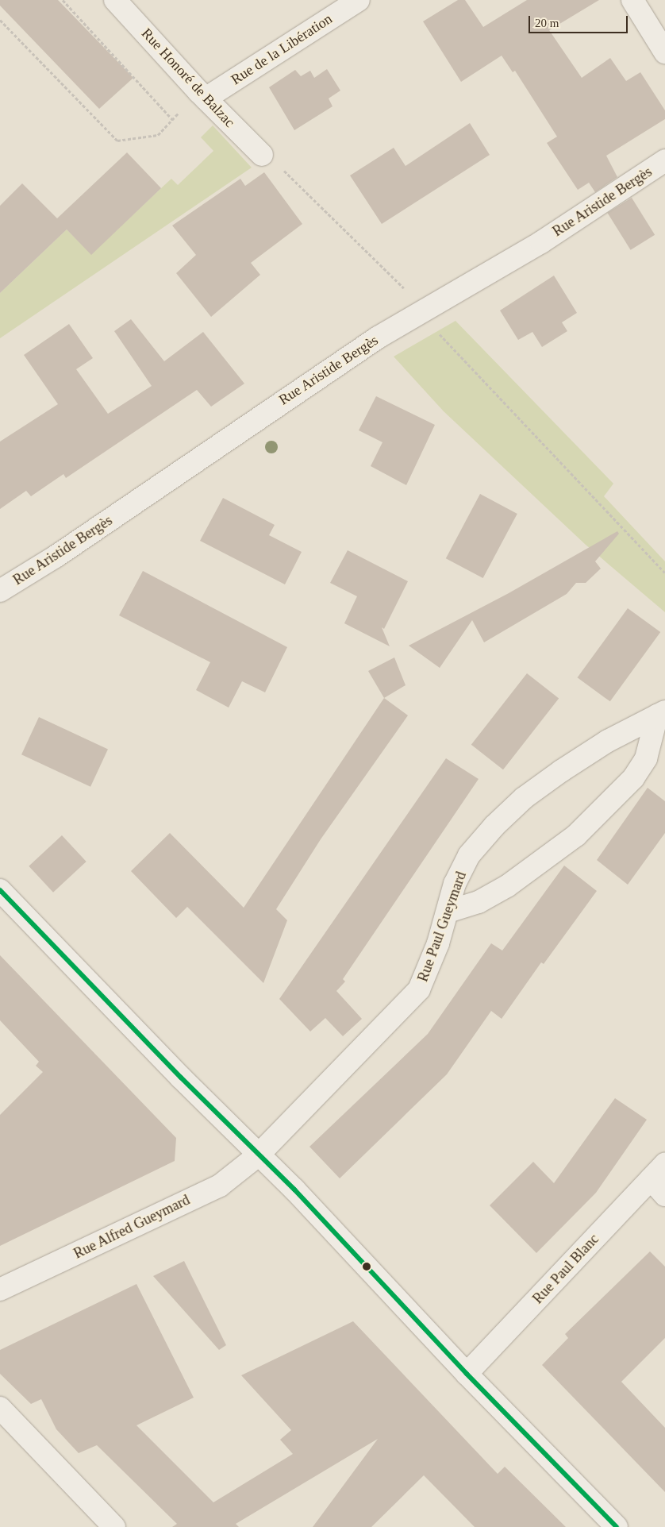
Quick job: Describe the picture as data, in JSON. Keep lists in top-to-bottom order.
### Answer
{
  "streets": {
    "street": [
      "Rue de la Libération",
      "Rue Honoré de Balzac",
      "Rue Aristide Bergès",
      "Rue Paul Gueymard",
      "Rue Alfred Gueymard",
      "Rue Paul Blanc"
    ]
  },
  "crossings": [
    ["Rue de la Libération", "Rue Honoré de Balzac"],
    ["Rue Paul Gueymard", "Rue Alfred Gueymard"]
  ],
  "scale_bar": "20 m"
}
